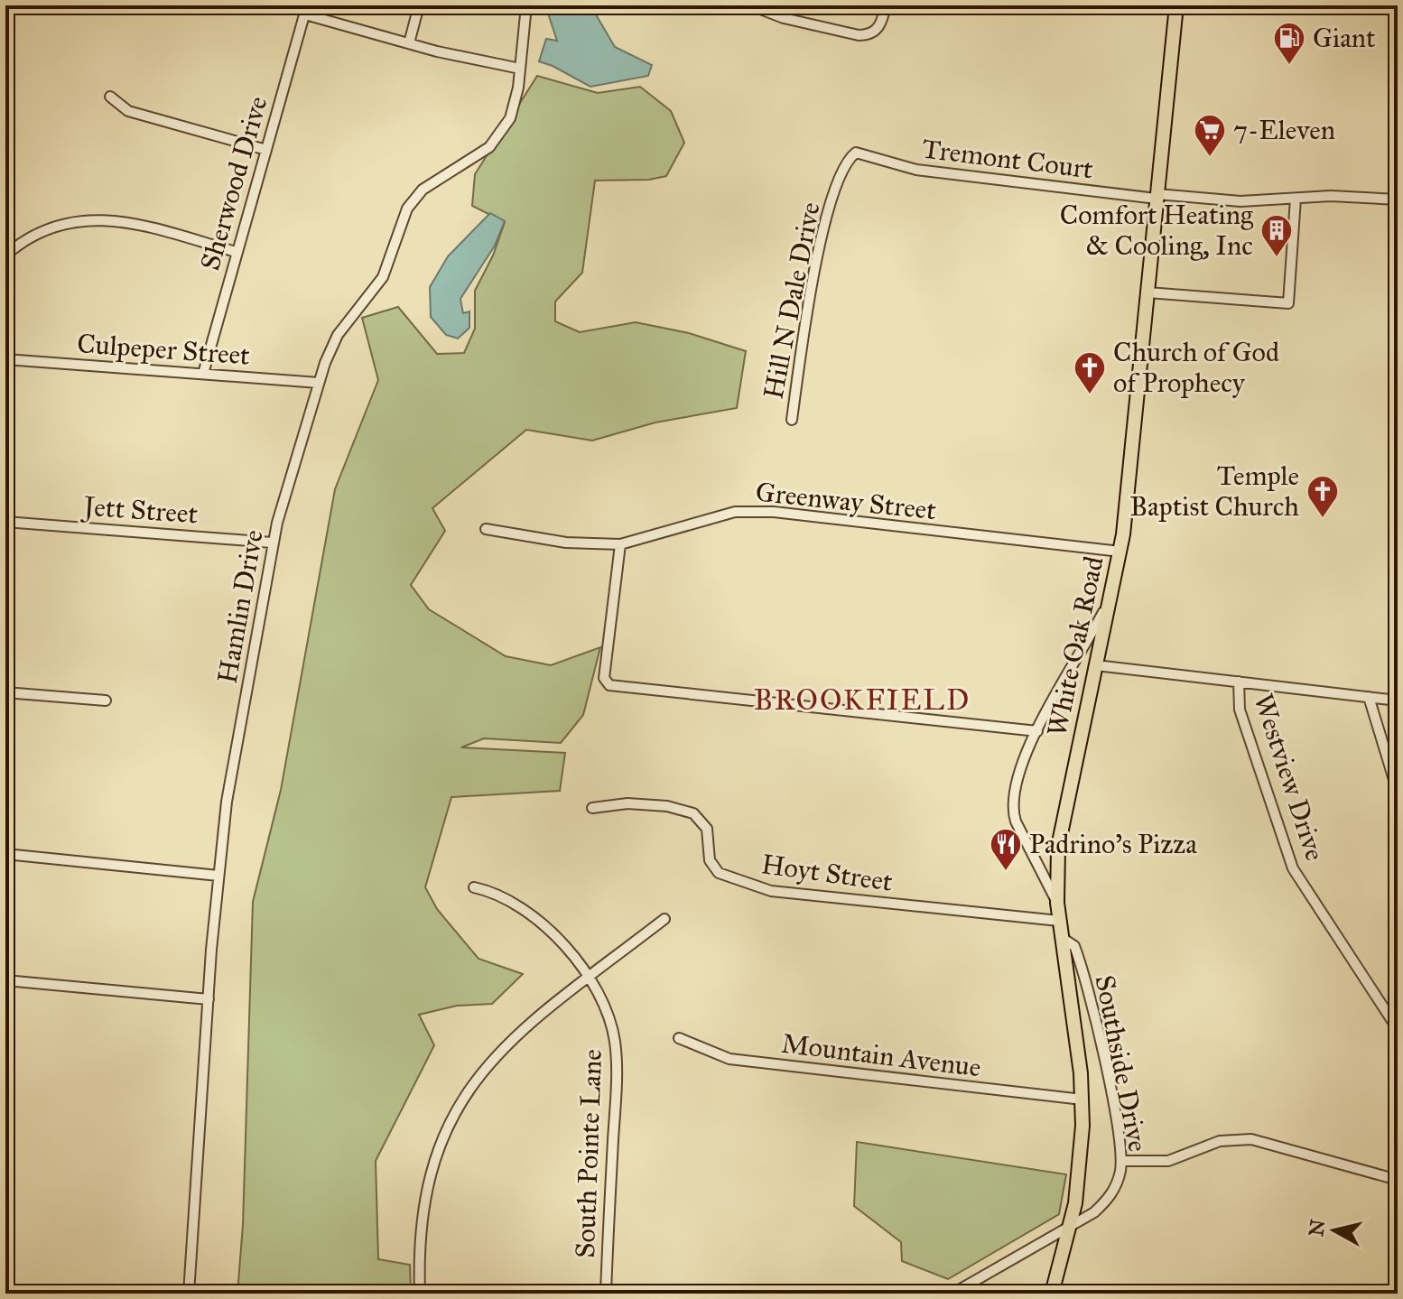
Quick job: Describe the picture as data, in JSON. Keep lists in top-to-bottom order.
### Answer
{
  "streets": {
    "main road": ["White Oak Road"],
    "street": [
      "Tremont Court",
      "Sherwood Drive",
      "Hill N Dale Drive",
      "Culpeper Street",
      "Greenway Street",
      "Jett Street",
      "Hamlin Drive",
      "Westview Drive",
      "Hoyt Street",
      "Mountain Avenue",
      "Southside Drive",
      "South Pointe Lane"
    ]
  },
  "crossings": [
    ["Tremont Court", "Hill N Dale Drive"],
    ["Tremont Court", "White Oak Road"],
    ["Sherwood Drive", "Culpeper Street"],
    ["Culpeper Street", "Hamlin Drive"],
    ["Greenway Street", "White Oak Road"],
    ["Jett Street", "Hamlin Drive"],
    ["White Oak Road", "Hoyt Street"],
    ["White Oak Road", "Mountain Avenue"],
    ["White Oak Road", "Southside Drive"]
  ],
  "districts": ["BROOKFIELD"],
  "places": {
    "fuel station": ["Giant"],
    "supermarket": ["7-Eleven"],
    "building": ["Comfort Heating & Cooling, Inc"],
    "church": ["Church of God of Prophecy", "Temple Baptist Church"],
    "restaurant": ["Padrino's Pizza"]
  },
  "north": "left"
}
